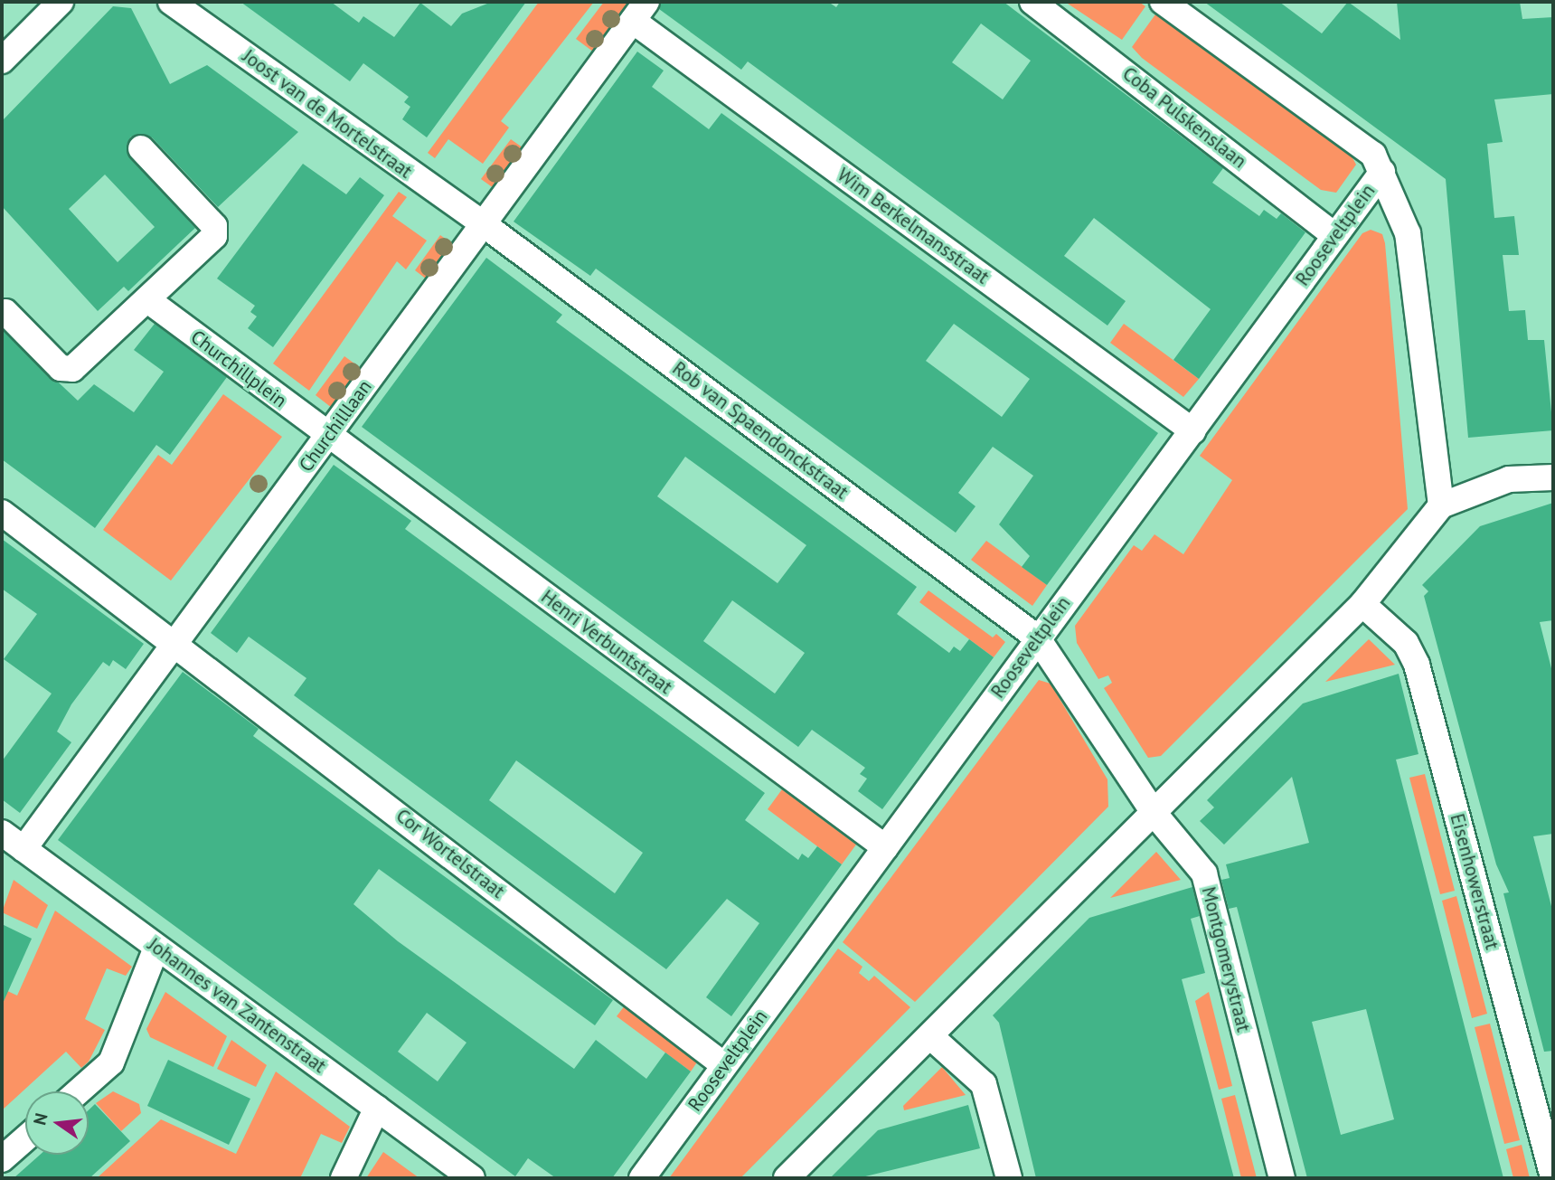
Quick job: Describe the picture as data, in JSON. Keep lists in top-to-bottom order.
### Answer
{
  "streets": {
    "street": [
      "Joost van de Mortelstraat",
      "Coba Pulskenslaan",
      "Wim Berkelmansstraat",
      "Rooseveltplein",
      "Churchillplein",
      "Churchilllaan",
      "Rob van Spaendonckstraat",
      "Henri Verbuntstraat",
      "Cor Wortelstraat",
      "Eisenhowerstraat",
      "Montgomerystraat",
      "Johannes van Zantenstraat"
    ]
  },
  "crossings": [
    ["Joost van de Mortelstraat", "Churchilllaan"],
    ["Joost van de Mortelstraat", "Rob van Spaendonckstraat"],
    ["Coba Pulskenslaan", "Rooseveltplein"],
    ["Wim Berkelmansstraat", "Rooseveltplein"],
    ["Wim Berkelmansstraat", "Churchilllaan"],
    ["Rooseveltplein", "Rob van Spaendonckstraat"],
    ["Rooseveltplein", "Henri Verbuntstraat"],
    ["Rooseveltplein", "Cor Wortelstraat"],
    ["Rooseveltplein", "Montgomerystraat"],
    ["Churchillplein", "Churchilllaan"],
    ["Churchillplein", "Henri Verbuntstraat"],
    ["Churchilllaan", "Rob van Spaendonckstraat"],
    ["Churchilllaan", "Henri Verbuntstraat"],
    ["Churchilllaan", "Cor Wortelstraat"],
    ["Churchilllaan", "Johannes van Zantenstraat"],
    ["Rob van Spaendonckstraat", "Montgomerystraat"]
  ],
  "north": "left"
}
